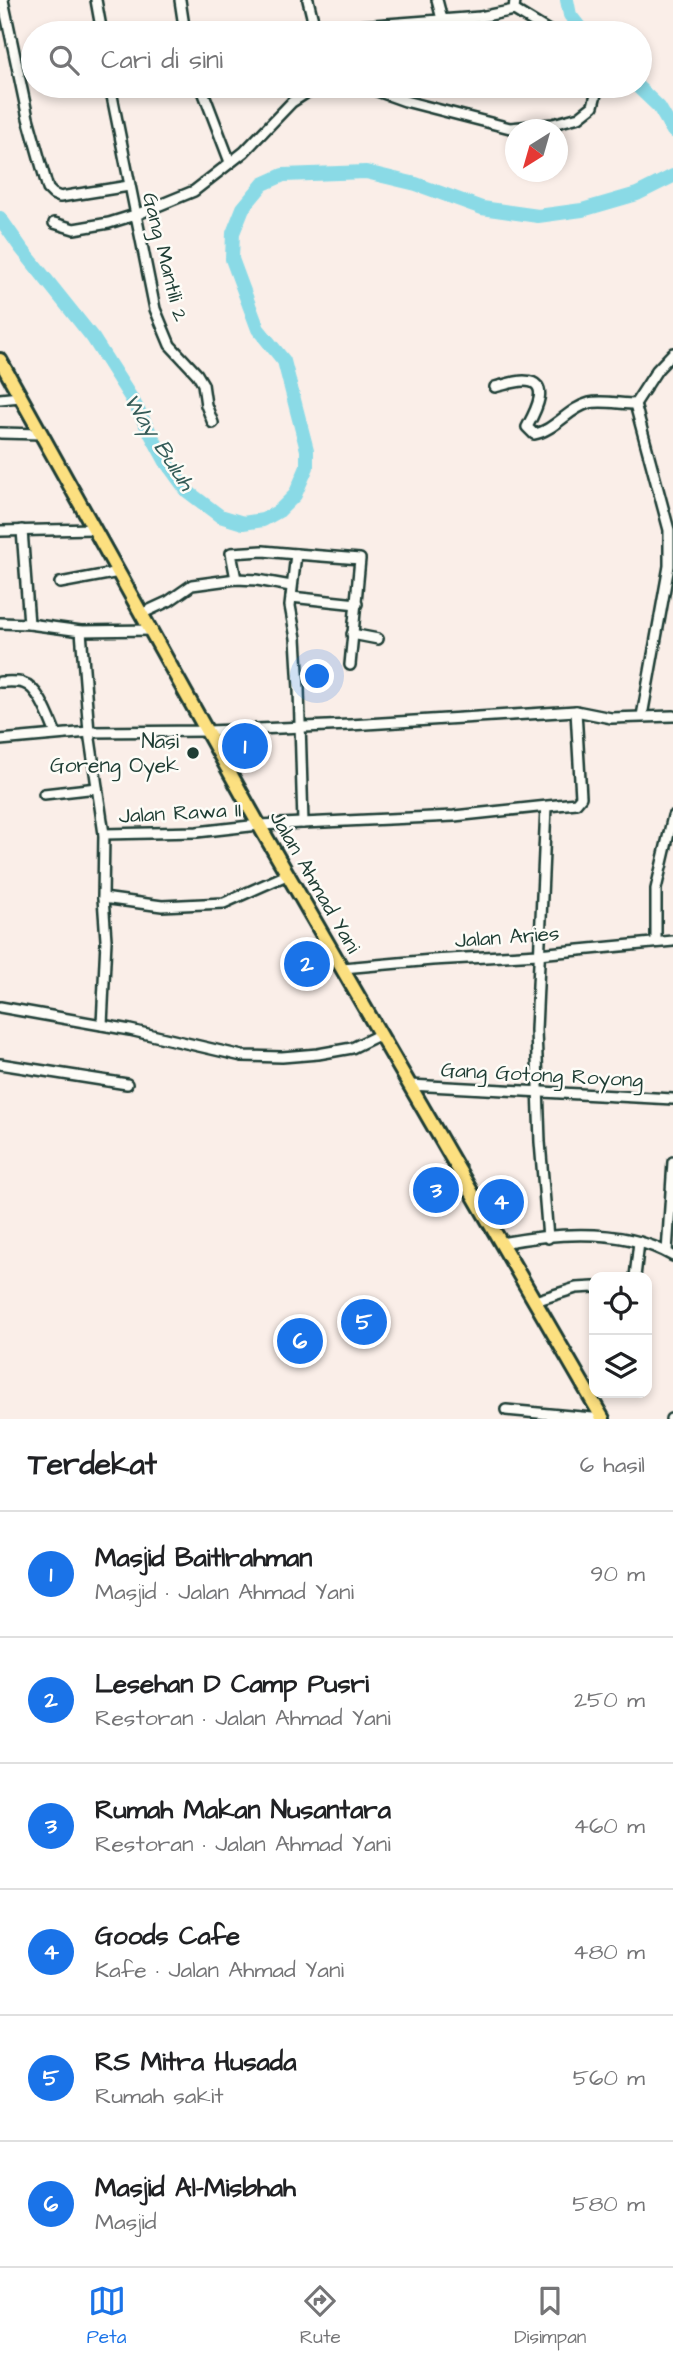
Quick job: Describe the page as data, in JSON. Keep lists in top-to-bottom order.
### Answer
{
  "streets": {
    "highway": ["Jalan Ahmad Yani"],
    "street": [
      "Gang Mantili 2",
      "Jalan Rawa II",
      "Jalan Aries",
      "Gang Gotong Royong"
    ]
  },
  "crossings": [
    ["Jalan Rawa II", "Jalan Ahmad Yani"],
    ["Jalan Ahmad Yani", "Jalan Aries"],
    ["Jalan Ahmad Yani", "Gang Gotong Royong"]
  ],
  "water": ["Way Buluh"],
  "places": ["Nasi Goreng Oyek"],
  "north": "bottom left",
  "page": {
    "search": "Cari di sini",
    "pins": [
      "1",
      "2",
      "3",
      "4",
      "5",
      "6"
    ],
    "heading": ["Terdekat", "6 hasil"],
    "list": [
      {
        "mark": "1",
        "name": "Masjid Baitlrahman",
        "note": "Masjid · Jalan Ahmad Yani",
        "value": "90 m"
      },
      {
        "mark": "2",
        "name": "Lesehan D Camp Pusri",
        "note": "Restoran · Jalan Ahmad Yani",
        "value": "250 m"
      },
      {
        "mark": "3",
        "name": "Rumah Makan Nusantara",
        "note": "Restoran · Jalan Ahmad Yani",
        "value": "460 m"
      },
      {
        "mark": "4",
        "name": "Goods Cafe",
        "note": "Kafe · Jalan Ahmad Yani",
        "value": "480 m"
      },
      {
        "mark": "5",
        "name": "RS Mitra Husada",
        "note": "Rumah sakit",
        "value": "560 m"
      },
      {
        "mark": "6",
        "name": "Masjid Al-Misbhah",
        "note": "Masjid",
        "value": "580 m"
      }
    ],
    "nav": ["Peta", "Rute", "Disimpan"]
  }
}
